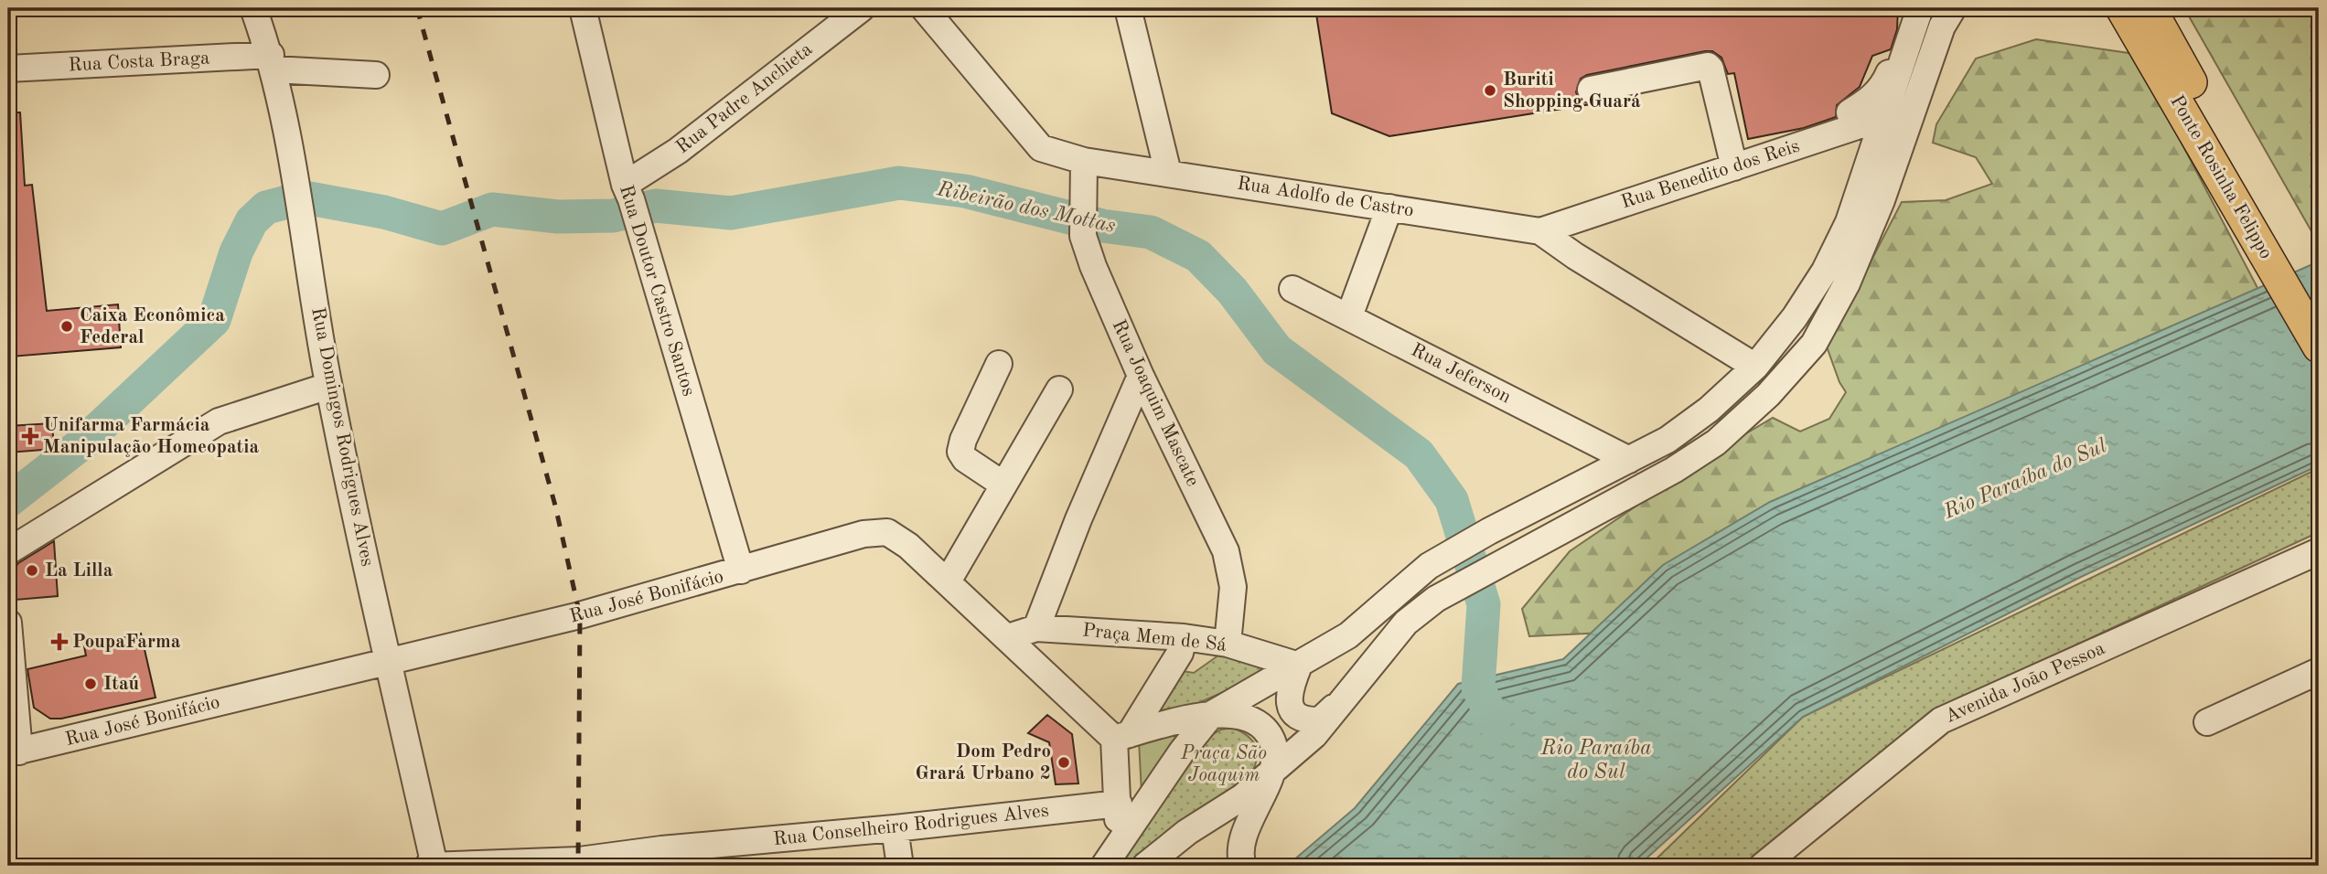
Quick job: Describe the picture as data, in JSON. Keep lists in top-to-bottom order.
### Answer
{
  "streets": {
    "main road": ["Ponte Rosinha Felippo"],
    "street": [
      "Rua Costa Braga",
      "Rua Padre Anchieta",
      "Rua Benedito dos Reis",
      "Rua Adolfo de Castro",
      "Rua Doutor Castro Santos",
      "Rua Jeferson",
      "Rua Joaquim Mascate",
      "Rua Domingos Rodrigues Alves",
      "Rua José Bonifácio",
      "Praça Mem de Sá",
      "Avenida João Pessoa",
      "Rua Conselheiro Rodrigues Alves"
    ]
  },
  "crossings": [
    ["Rua Costa Braga", "Rua Domingos Rodrigues Alves"],
    ["Rua Padre Anchieta", "Rua Doutor Castro Santos"],
    ["Rua Benedito dos Reis", "Rua Adolfo de Castro"],
    ["Rua Adolfo de Castro", "Rua Joaquim Mascate"],
    ["Rua Doutor Castro Santos", "Rua José Bonifácio"],
    ["Rua Joaquim Mascate", "Praça Mem de Sá"],
    ["Rua Domingos Rodrigues Alves", "Rua José Bonifácio"],
    ["Rua Domingos Rodrigues Alves", "Rua Conselheiro Rodrigues Alves"],
    ["Rua José Bonifácio", "Praça Mem de Sá"]
  ],
  "water": ["Ribeirão dos Mottas", "Rio Paraíba do Sul"],
  "parks": ["Praça São Joaquim"],
  "places": {
    "other": [
      "Buriti Shopping Guará",
      "Caixa Econômica Federal",
      "La Lilla",
      "Itaú",
      "Dom Pedro Grará Urbano 2"
    ],
    "health": ["Unifarma Farmácia Manipulação Homeopatia", "PoupaFarma"]
  }
}
